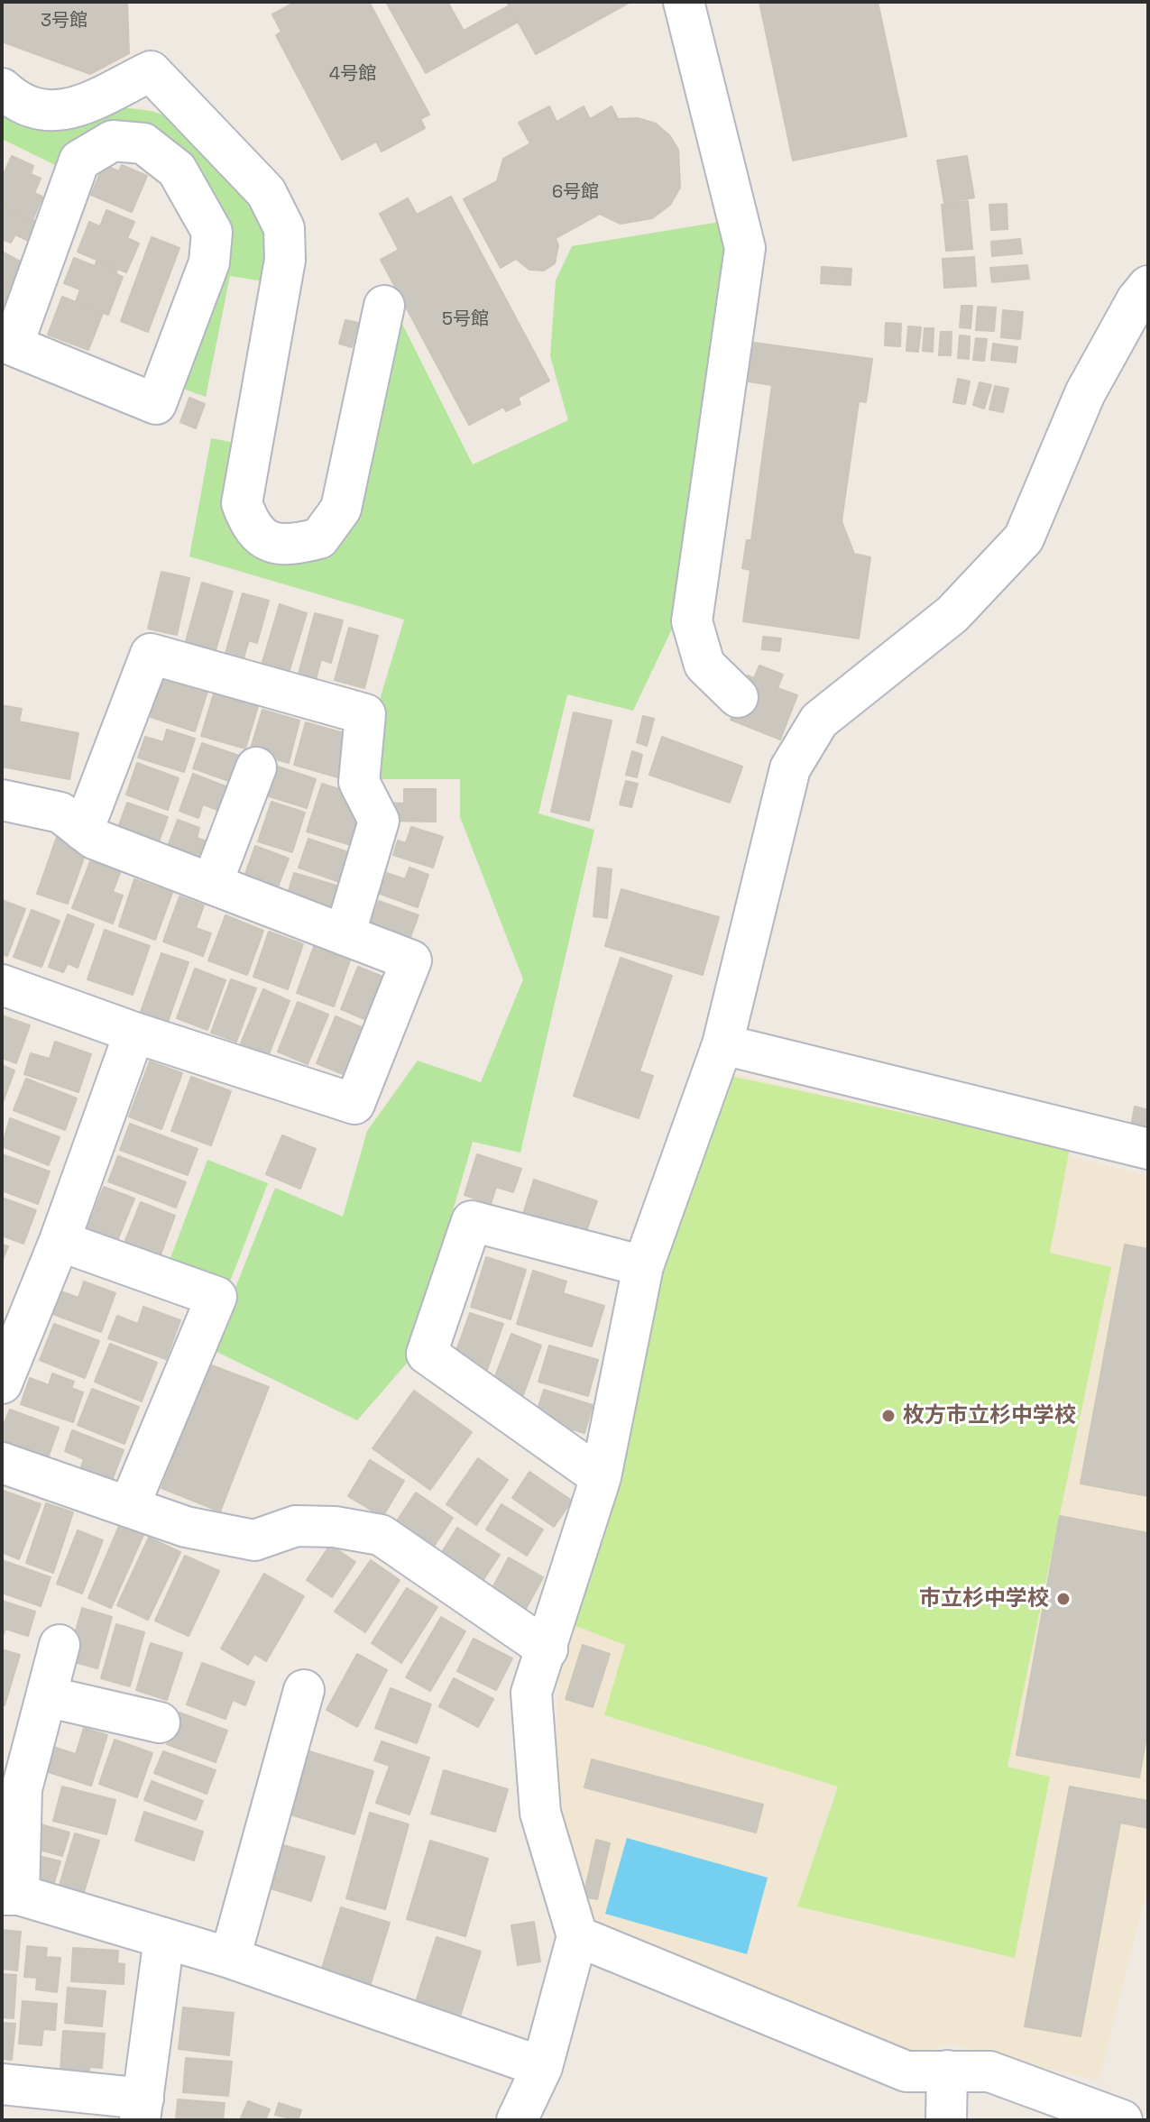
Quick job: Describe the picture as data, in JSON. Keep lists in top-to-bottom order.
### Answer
{
  "places": ["枚方市立杉中学校", "市立杉中学校"],
  "house_numbers": [
    "3号館",
    "4号館",
    "6号館",
    "5号館"
  ]
}
